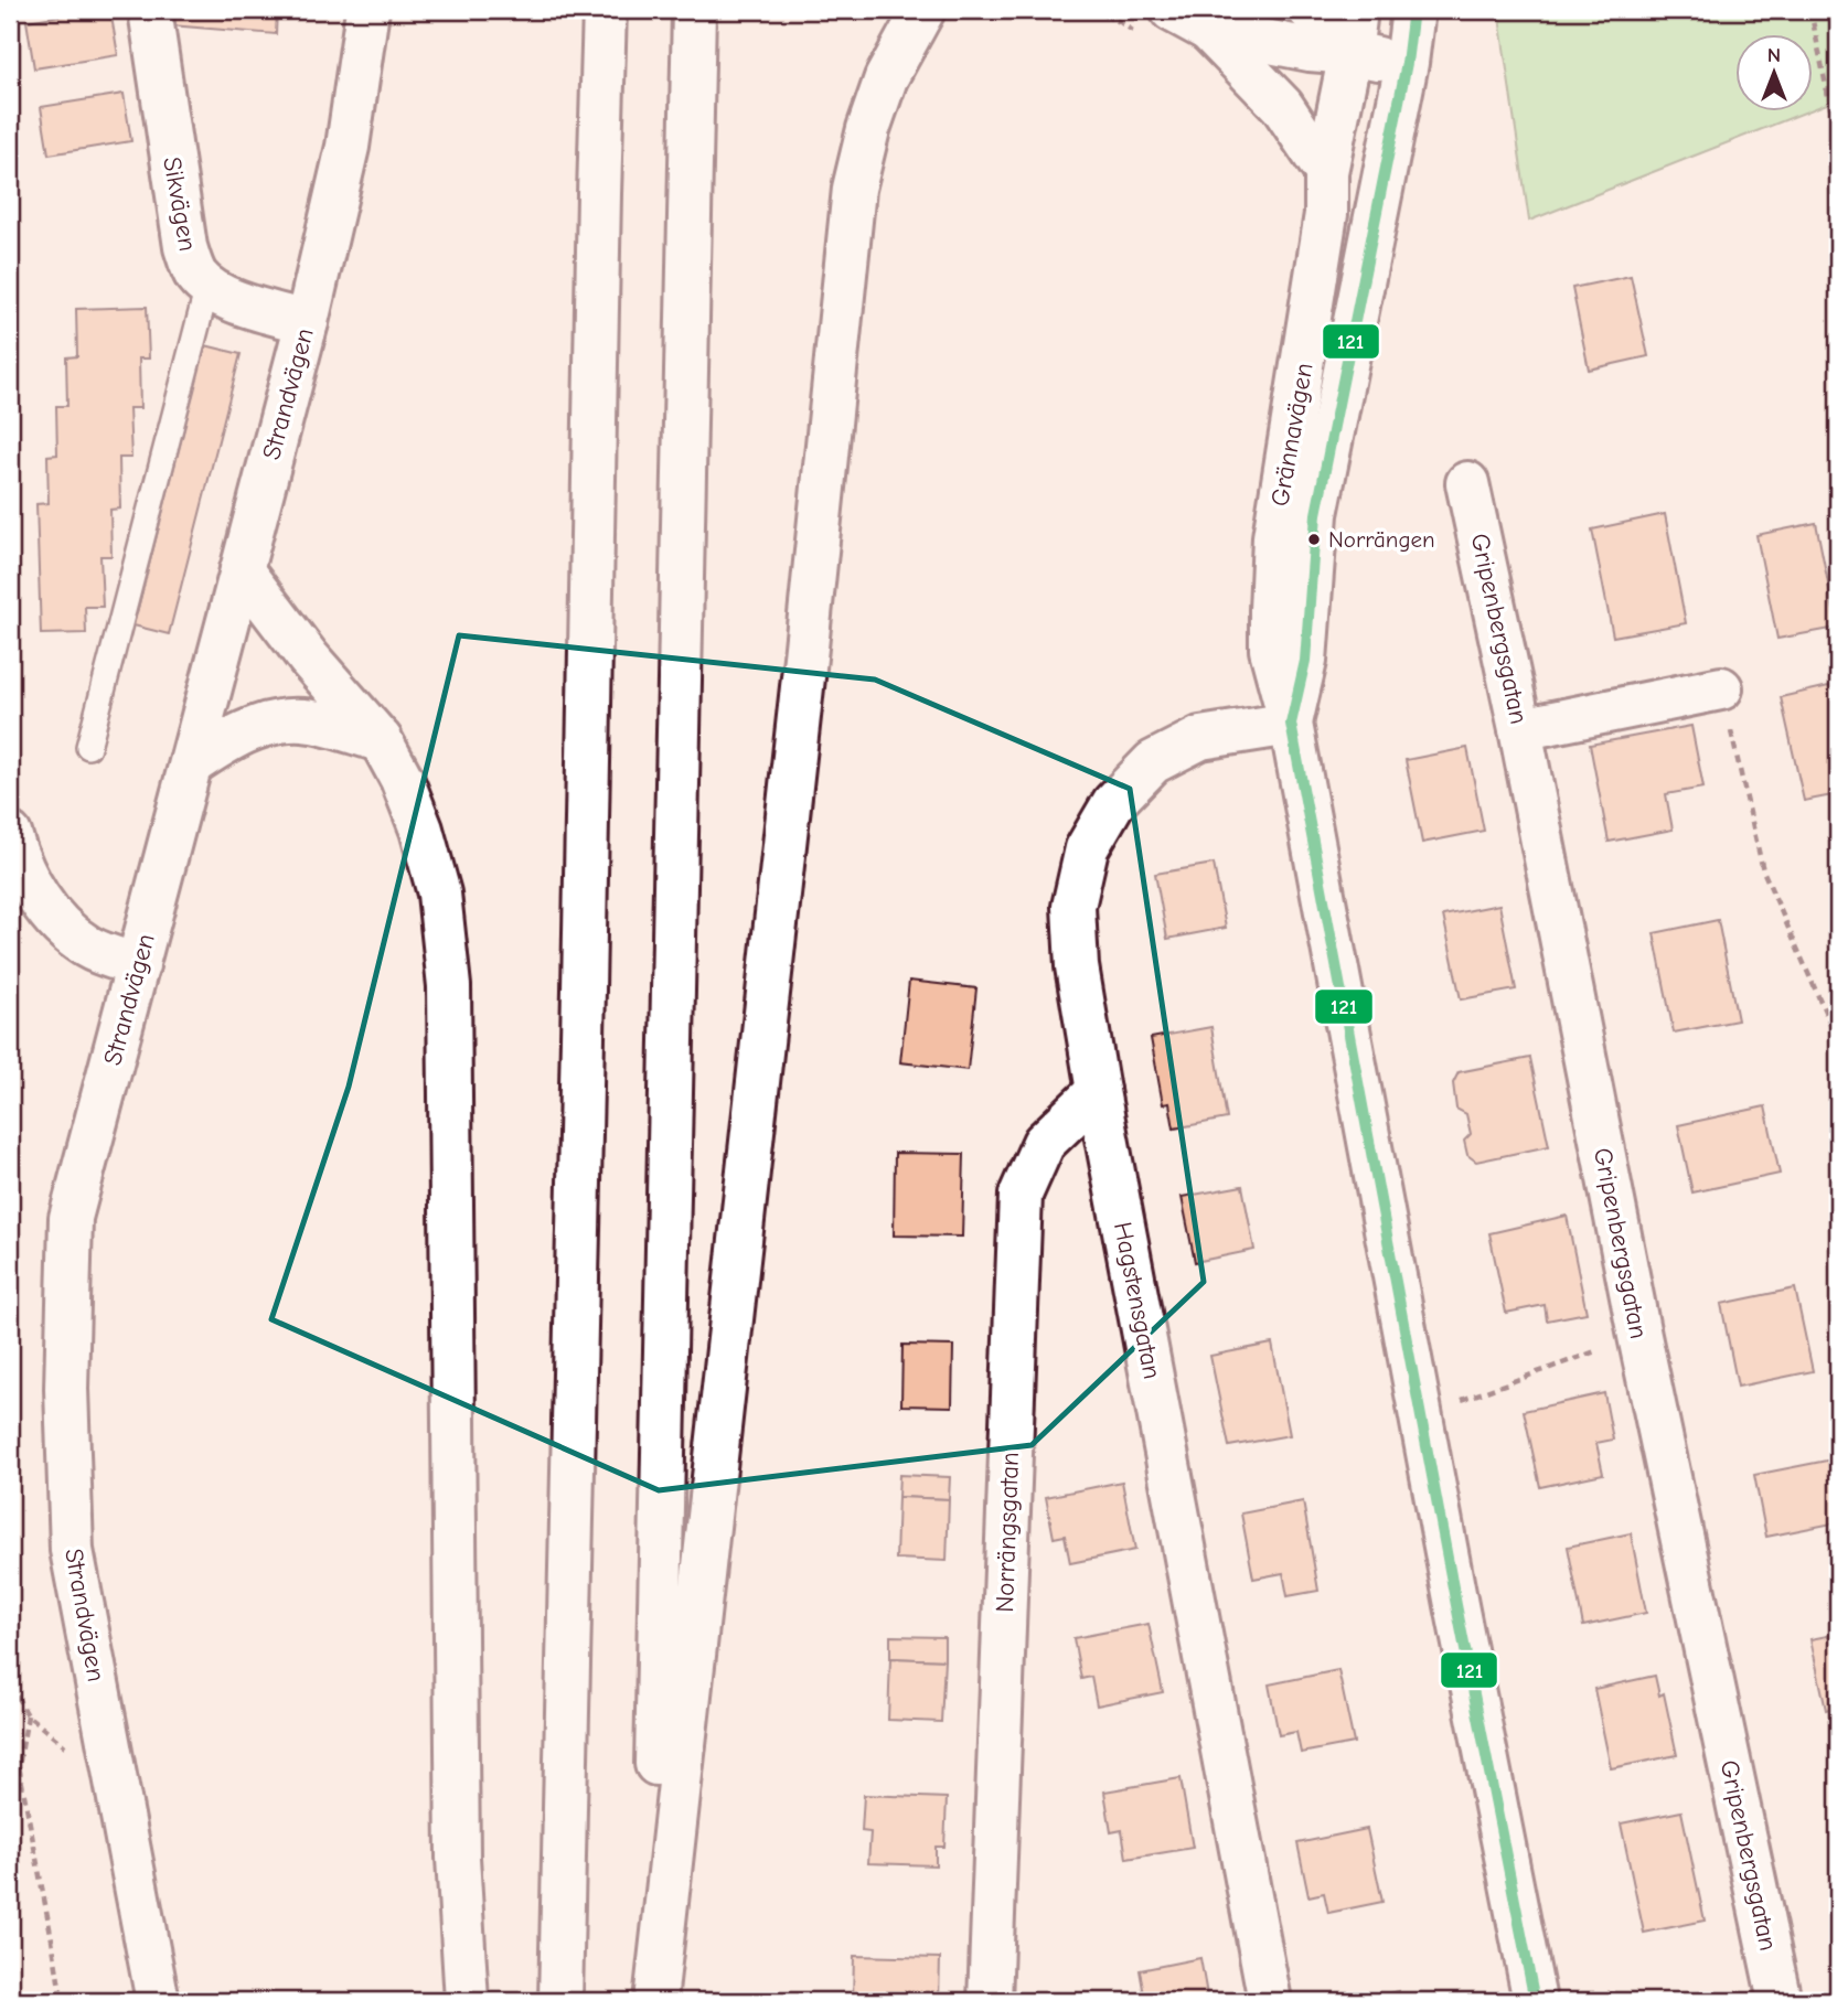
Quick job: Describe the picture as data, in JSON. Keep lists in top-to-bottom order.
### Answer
{
  "streets": {
    "main road": [
      "Sikvägen",
      "Strandvägen",
      "Grännavägen",
      "Gripenbergsgatan",
      "Hagstensgatan",
      "Norrängsgatan"
    ]
  },
  "crossings": [
    ["Grännavägen", "Hagstensgatan"],
    ["Hagstensgatan", "Norrängsgatan"]
  ],
  "places": ["Norrängen"],
  "lines": ["transit line 121"],
  "north": "top"
}
